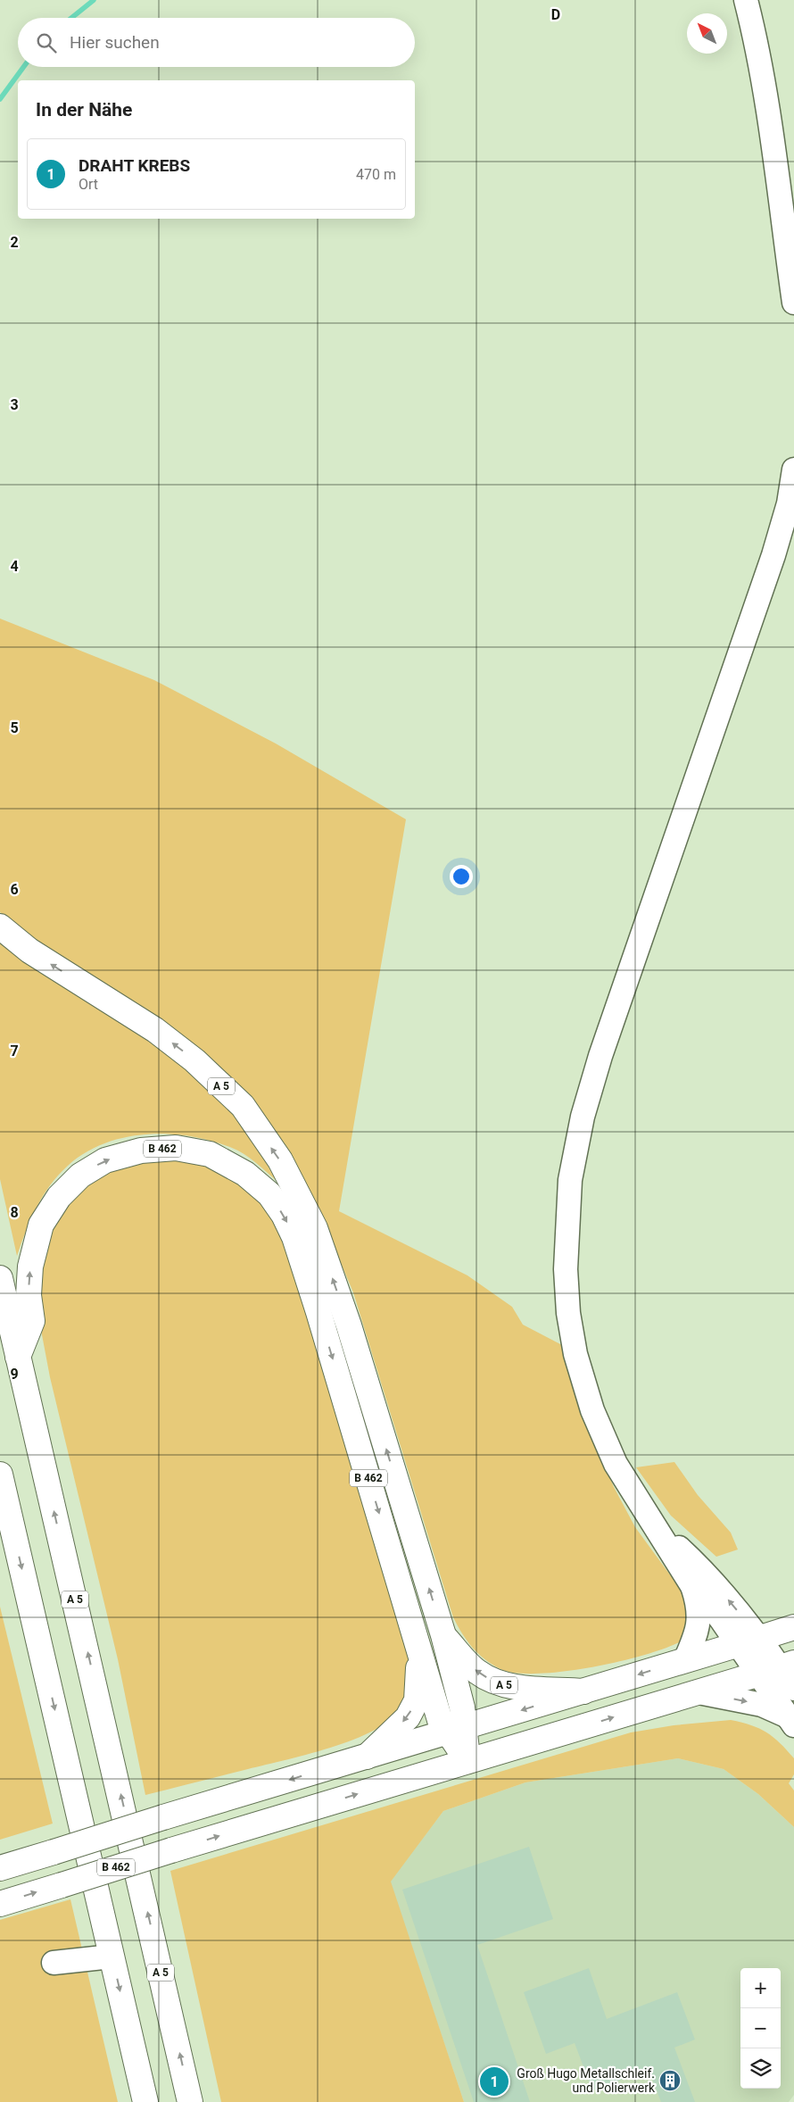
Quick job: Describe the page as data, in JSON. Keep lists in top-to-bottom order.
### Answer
{
  "streets": {
    "main road": ["A 5", "B 462"]
  },
  "crossings": [
    ["A 5", "B 462"]
  ],
  "places": {
    "building": ["Groß Hugo Metallschleif. und Polierwerk"]
  },
  "north": "top left",
  "page": {
    "search": "Hier suchen",
    "heading": "In der Nähe",
    "list": [
      {
        "mark": "1",
        "name": "DRAHT KREBS",
        "note": "Ort",
        "value": "470 m"
      }
    ],
    "map_buttons": ["+", "−"],
    "pins": "1"
  },
  "grid": {
    "columns": ["D"],
    "rows": [
      "2",
      "3",
      "4",
      "5",
      "6",
      "7",
      "8",
      "9"
    ]
  }
}
